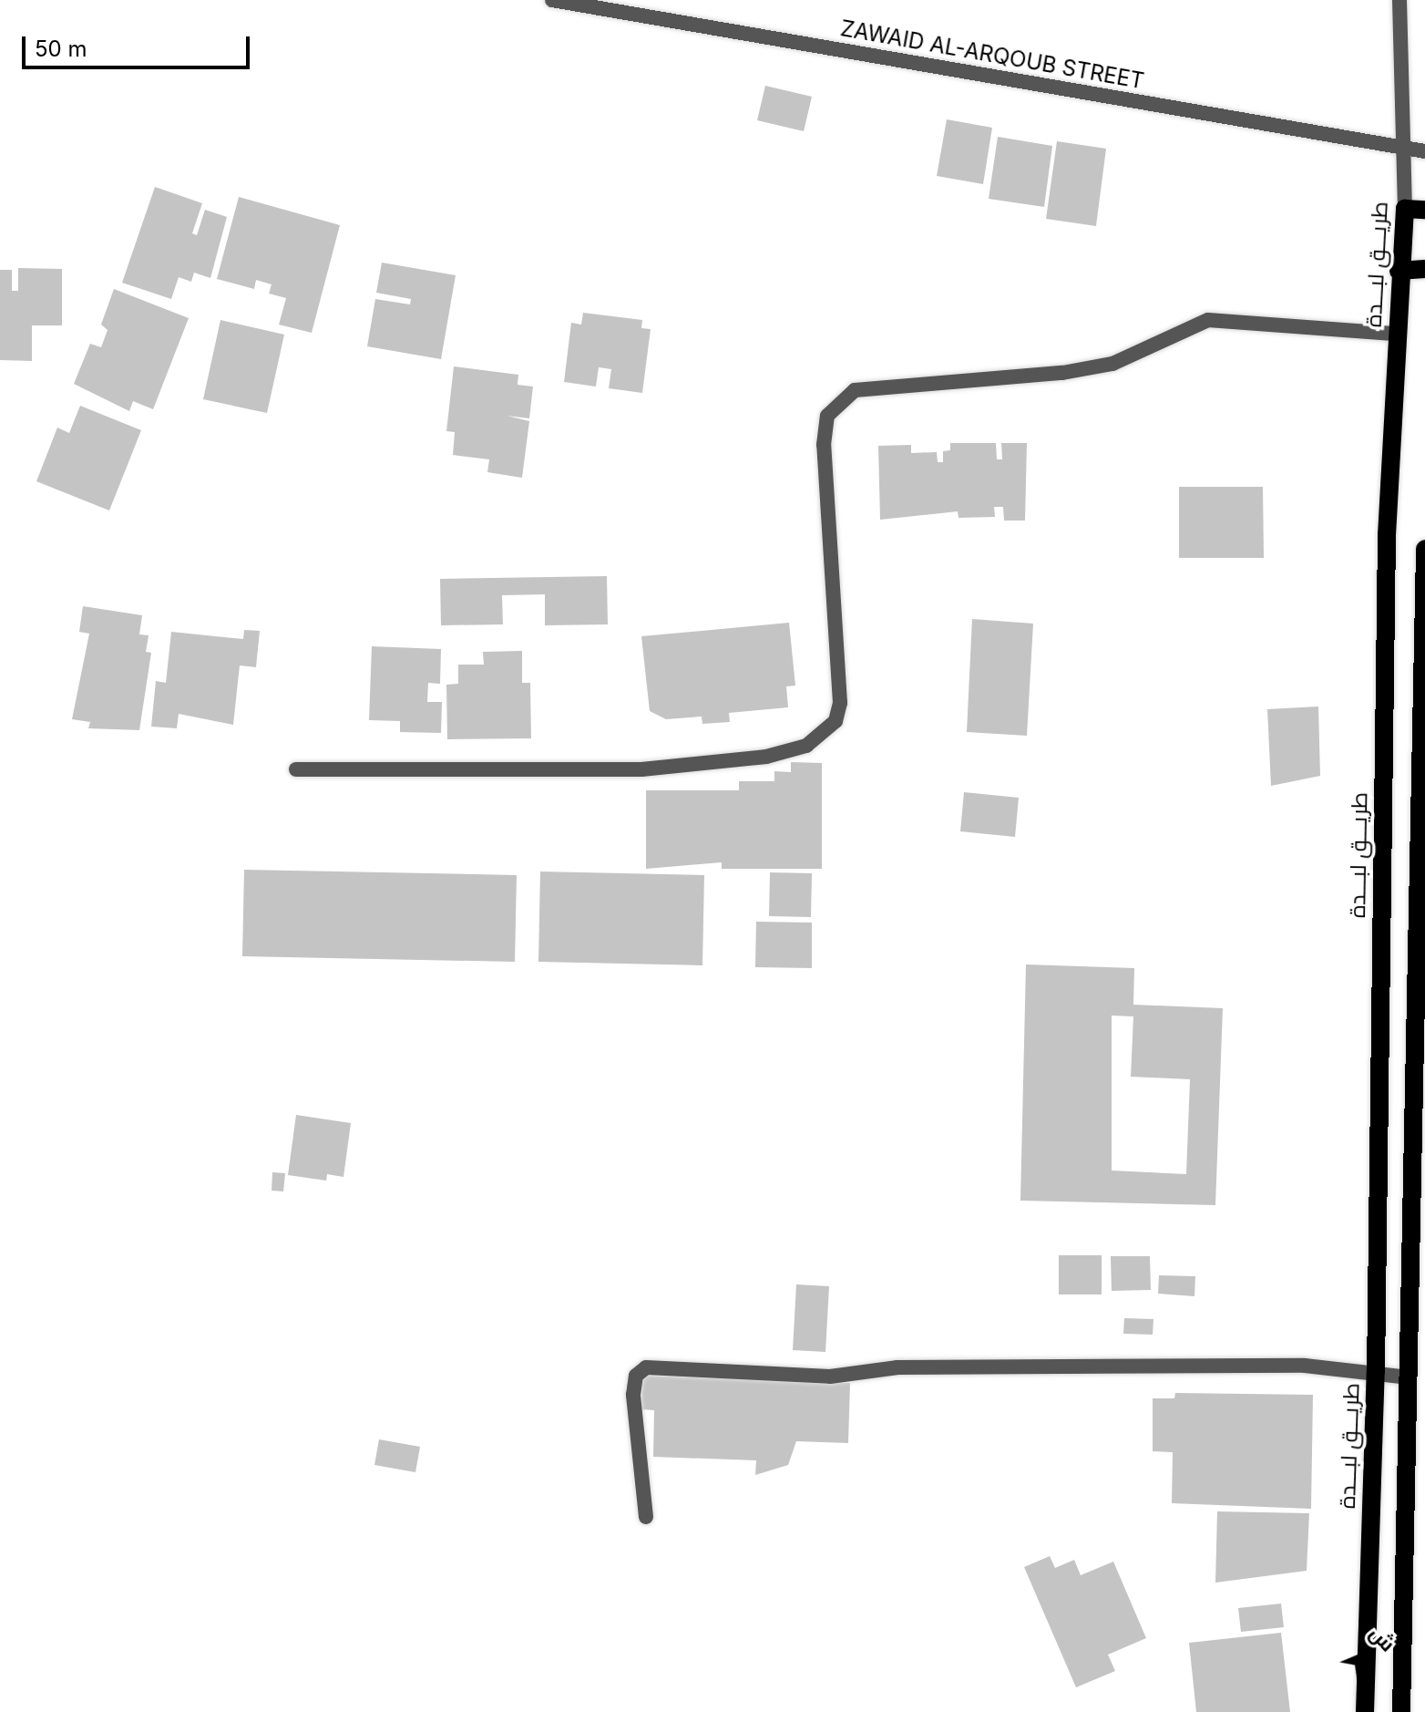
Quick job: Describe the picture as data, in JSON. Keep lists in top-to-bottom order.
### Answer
{
  "streets": {
    "main road": ["طريـــق لبـــدة"],
    "street": ["ZAWAID AL-ARQOUB STREET"]
  },
  "crossings": [
    ["ZAWAID AL-ARQOUB STREET", "طريـــق لبـــدة"]
  ],
  "scale_bar": "50 m",
  "north": "top right"
}
